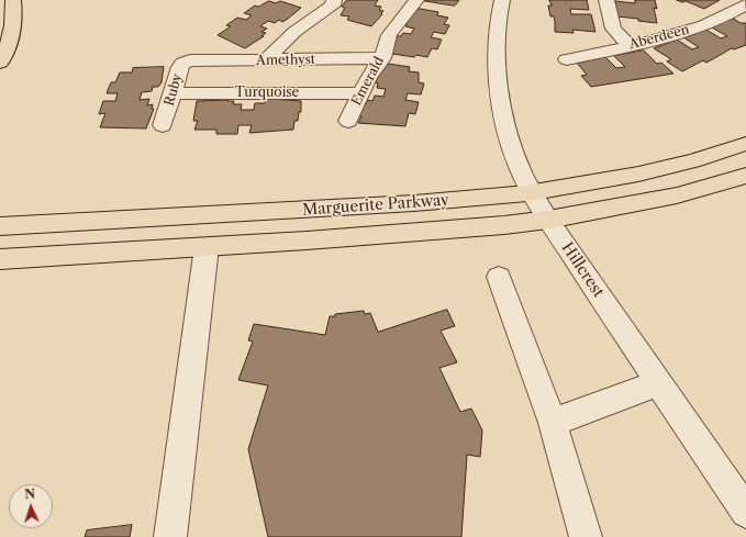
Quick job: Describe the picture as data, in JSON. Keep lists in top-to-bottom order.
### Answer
{
  "streets": {
    "main road": ["Marguerite Parkway"],
    "street": [
      "Aberdeen",
      "Amethyst",
      "Emerald",
      "Ruby",
      "Turquoise",
      "Hillcrest"
    ]
  },
  "crossings": [
    ["Amethyst", "Emerald"],
    ["Amethyst", "Ruby"],
    ["Emerald", "Turquoise"],
    ["Ruby", "Turquoise"],
    ["Marguerite Parkway", "Hillcrest"]
  ],
  "north": "top"
}
